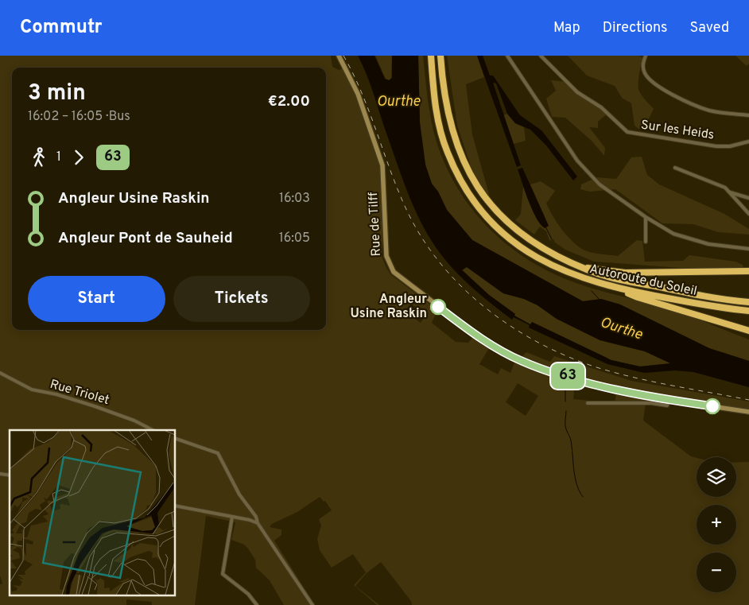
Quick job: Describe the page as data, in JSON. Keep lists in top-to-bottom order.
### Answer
{
  "streets": {
    "highway": ["Autoroute du Soleil"],
    "main road": ["Rue de Tilff"],
    "street": ["Sur les Heids", "Rue Triolet"]
  },
  "water": ["Ourthe"],
  "places": ["Angleur Usine Raskin"],
  "lines": ["bus line 63"],
  "page": {
    "header": "Commutr",
    "nav": ["Map", "Directions", "Saved"],
    "on_map": "63",
    "heading": ["3 min", "16:02 – 16:05 · Bus", "€2.00"],
    "legs": ["1", "63"],
    "list": [
      {
        "name": "Angleur Usine Raskin",
        "value": "16:03"
      },
      {
        "name": "Angleur Pont de Sauheid",
        "value": "16:05"
      }
    ],
    "buttons": ["Start", "Tickets"],
    "map_buttons": ["+", "−"]
  }
}
